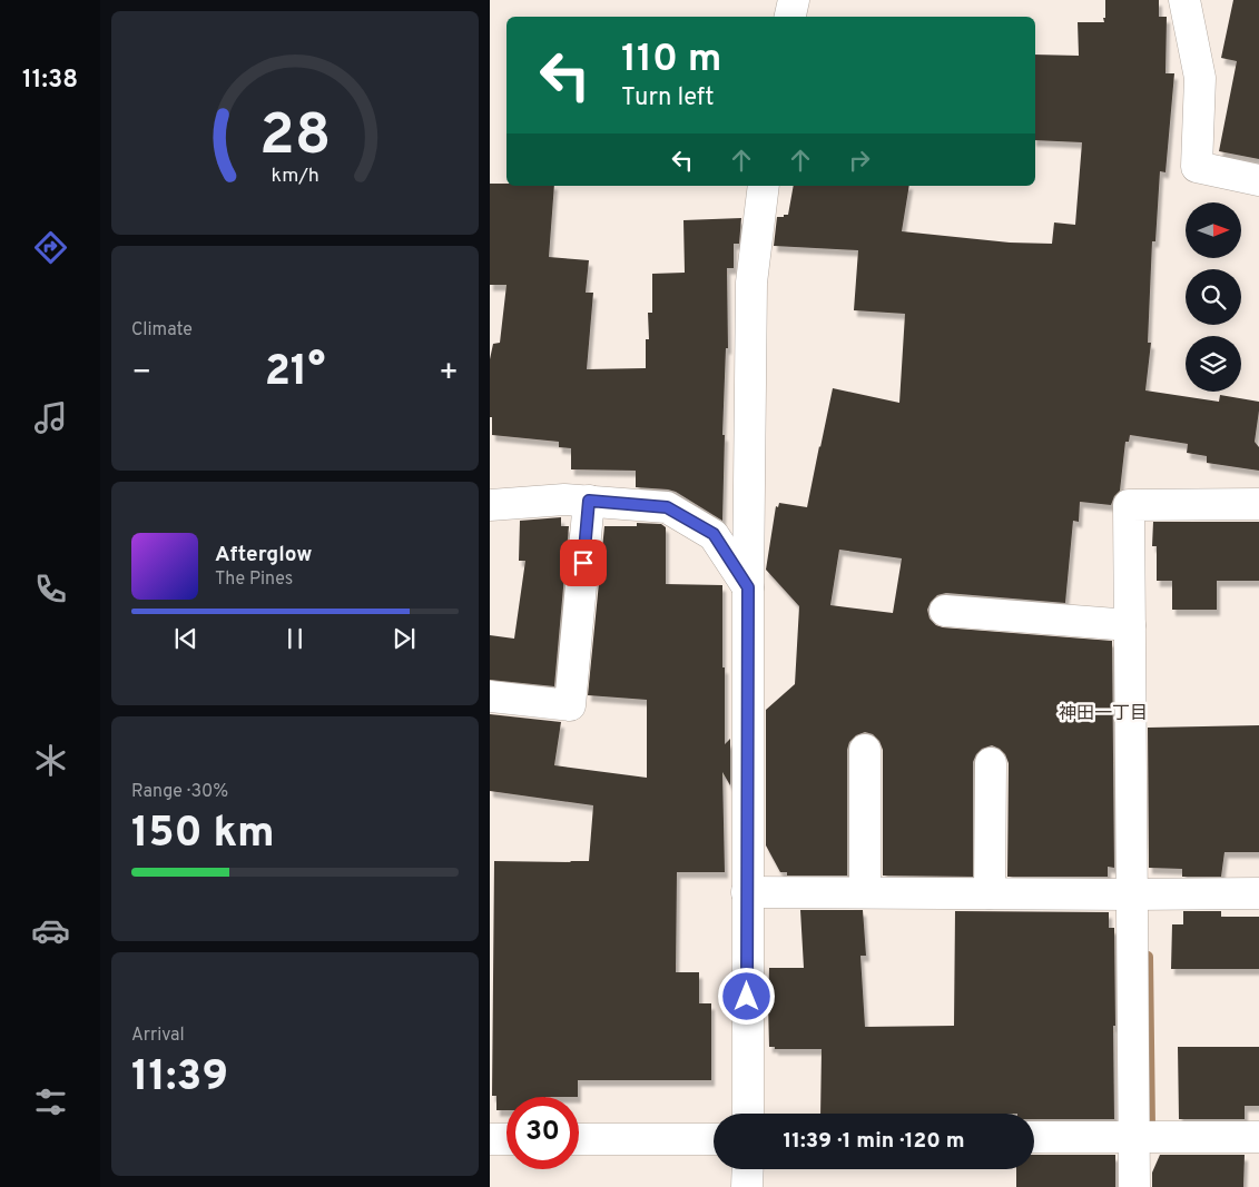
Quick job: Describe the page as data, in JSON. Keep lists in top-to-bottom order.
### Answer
{
  "districts": ["神田一丁目"],
  "north": "right",
  "page": {
    "tabs": "11:38",
    "turn": ["110 m", "Turn left"],
    "tile": [
      "Climate",
      ["Range · 30%", "150 km"],
      ["Arrival", "11:39"]
    ],
    "heat": ["−", "21°", "+"],
    "song": ["Afterglow", "The Pines"],
    "limit": "30",
    "trip": "11:39 · 1 min · 120 m",
    "gauge": ["28", "km/h"]
  }
}
